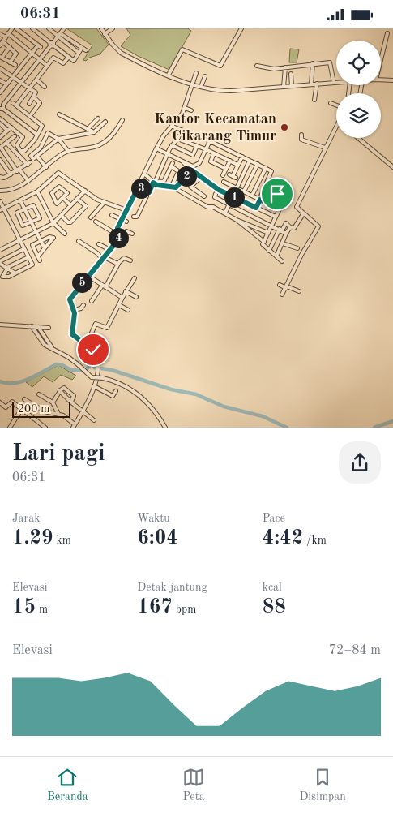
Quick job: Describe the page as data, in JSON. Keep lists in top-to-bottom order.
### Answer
{
  "places": ["Kantor Kecamatan Cikarang Timur"],
  "scale_bar": "200 m",
  "page": {
    "status": "06:31",
    "pins": [
      "2",
      "3",
      "1",
      "4",
      "5"
    ],
    "scale": "200 m",
    "heading": ["Lari pagi", "06:31"],
    "stats": [
      ["Jarak", "1.29 km"],
      ["Waktu", "6:04"],
      ["Pace", "4:42 /km"],
      ["Elevasi", "15 m"],
      ["Detak jantung", "167 bpm"],
      ["kcal", "88"]
    ],
    "chart": ["Elevasi", "72–84 m"],
    "tabs": ["Beranda", "Peta", "Disimpan"]
  }
}
